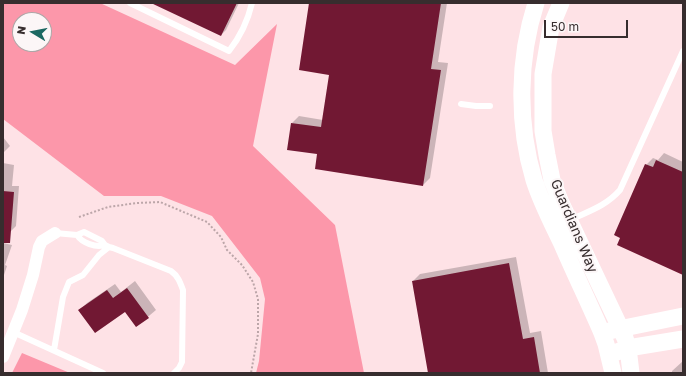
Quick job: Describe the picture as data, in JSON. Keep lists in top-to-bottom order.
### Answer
{
  "streets": {
    "street": ["Guardians Way"]
  },
  "scale_bar": "50 m",
  "north": "left"
}
